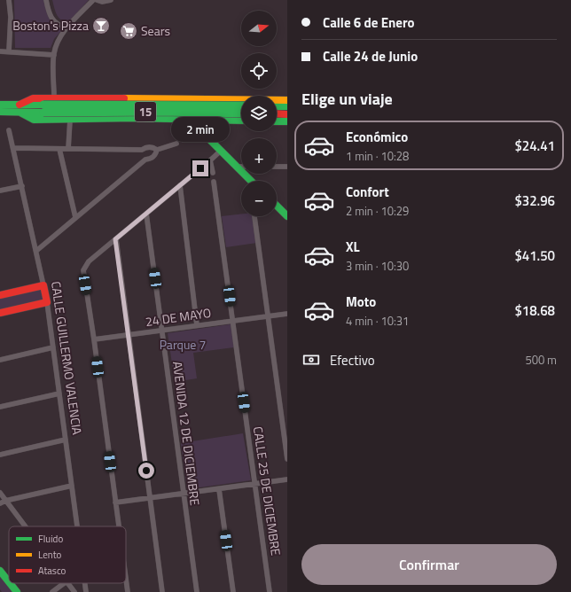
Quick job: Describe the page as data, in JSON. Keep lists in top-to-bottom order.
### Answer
{
  "streets": {
    "main road": ["15", "CALLE GUILLERMO VALENCIA"],
    "street": ["24 DE MAYO", "AVENIDA 12 DE DICIEMBRE", "CALLE 25 DE DICIEMBRE"]
  },
  "crossings": [
    ["24 DE MAYO", "AVENIDA 12 DE DICIEMBRE"],
    ["24 DE MAYO", "CALLE 25 DE DICIEMBRE"]
  ],
  "parks": ["Parque 7"],
  "places": {
    "bar": ["Boston's Pizza"],
    "supermarket": ["Sears"]
  },
  "legend": ["Fluido", "Lento", "Atasco"],
  "north": "right",
  "page": {
    "banner": ["Calle 6 de Enero", "Calle 24 de Junio"],
    "map_buttons": ["+", "−"],
    "heading": "Elige un viaje",
    "bubble": "2 min",
    "list": [
      {
        "name": "Económico",
        "note": "1 min · 10:28",
        "value": "$24.41"
      },
      {
        "name": "Confort",
        "note": "2 min · 10:29",
        "value": "$32.96"
      },
      {
        "name": "XL",
        "note": "3 min · 10:30",
        "value": "$41.50"
      },
      {
        "name": "Moto",
        "note": "4 min · 10:31",
        "value": "$18.68"
      }
    ],
    "pay": ["Efectivo", "500 m"],
    "buttons": "Confirmar"
  }
}
